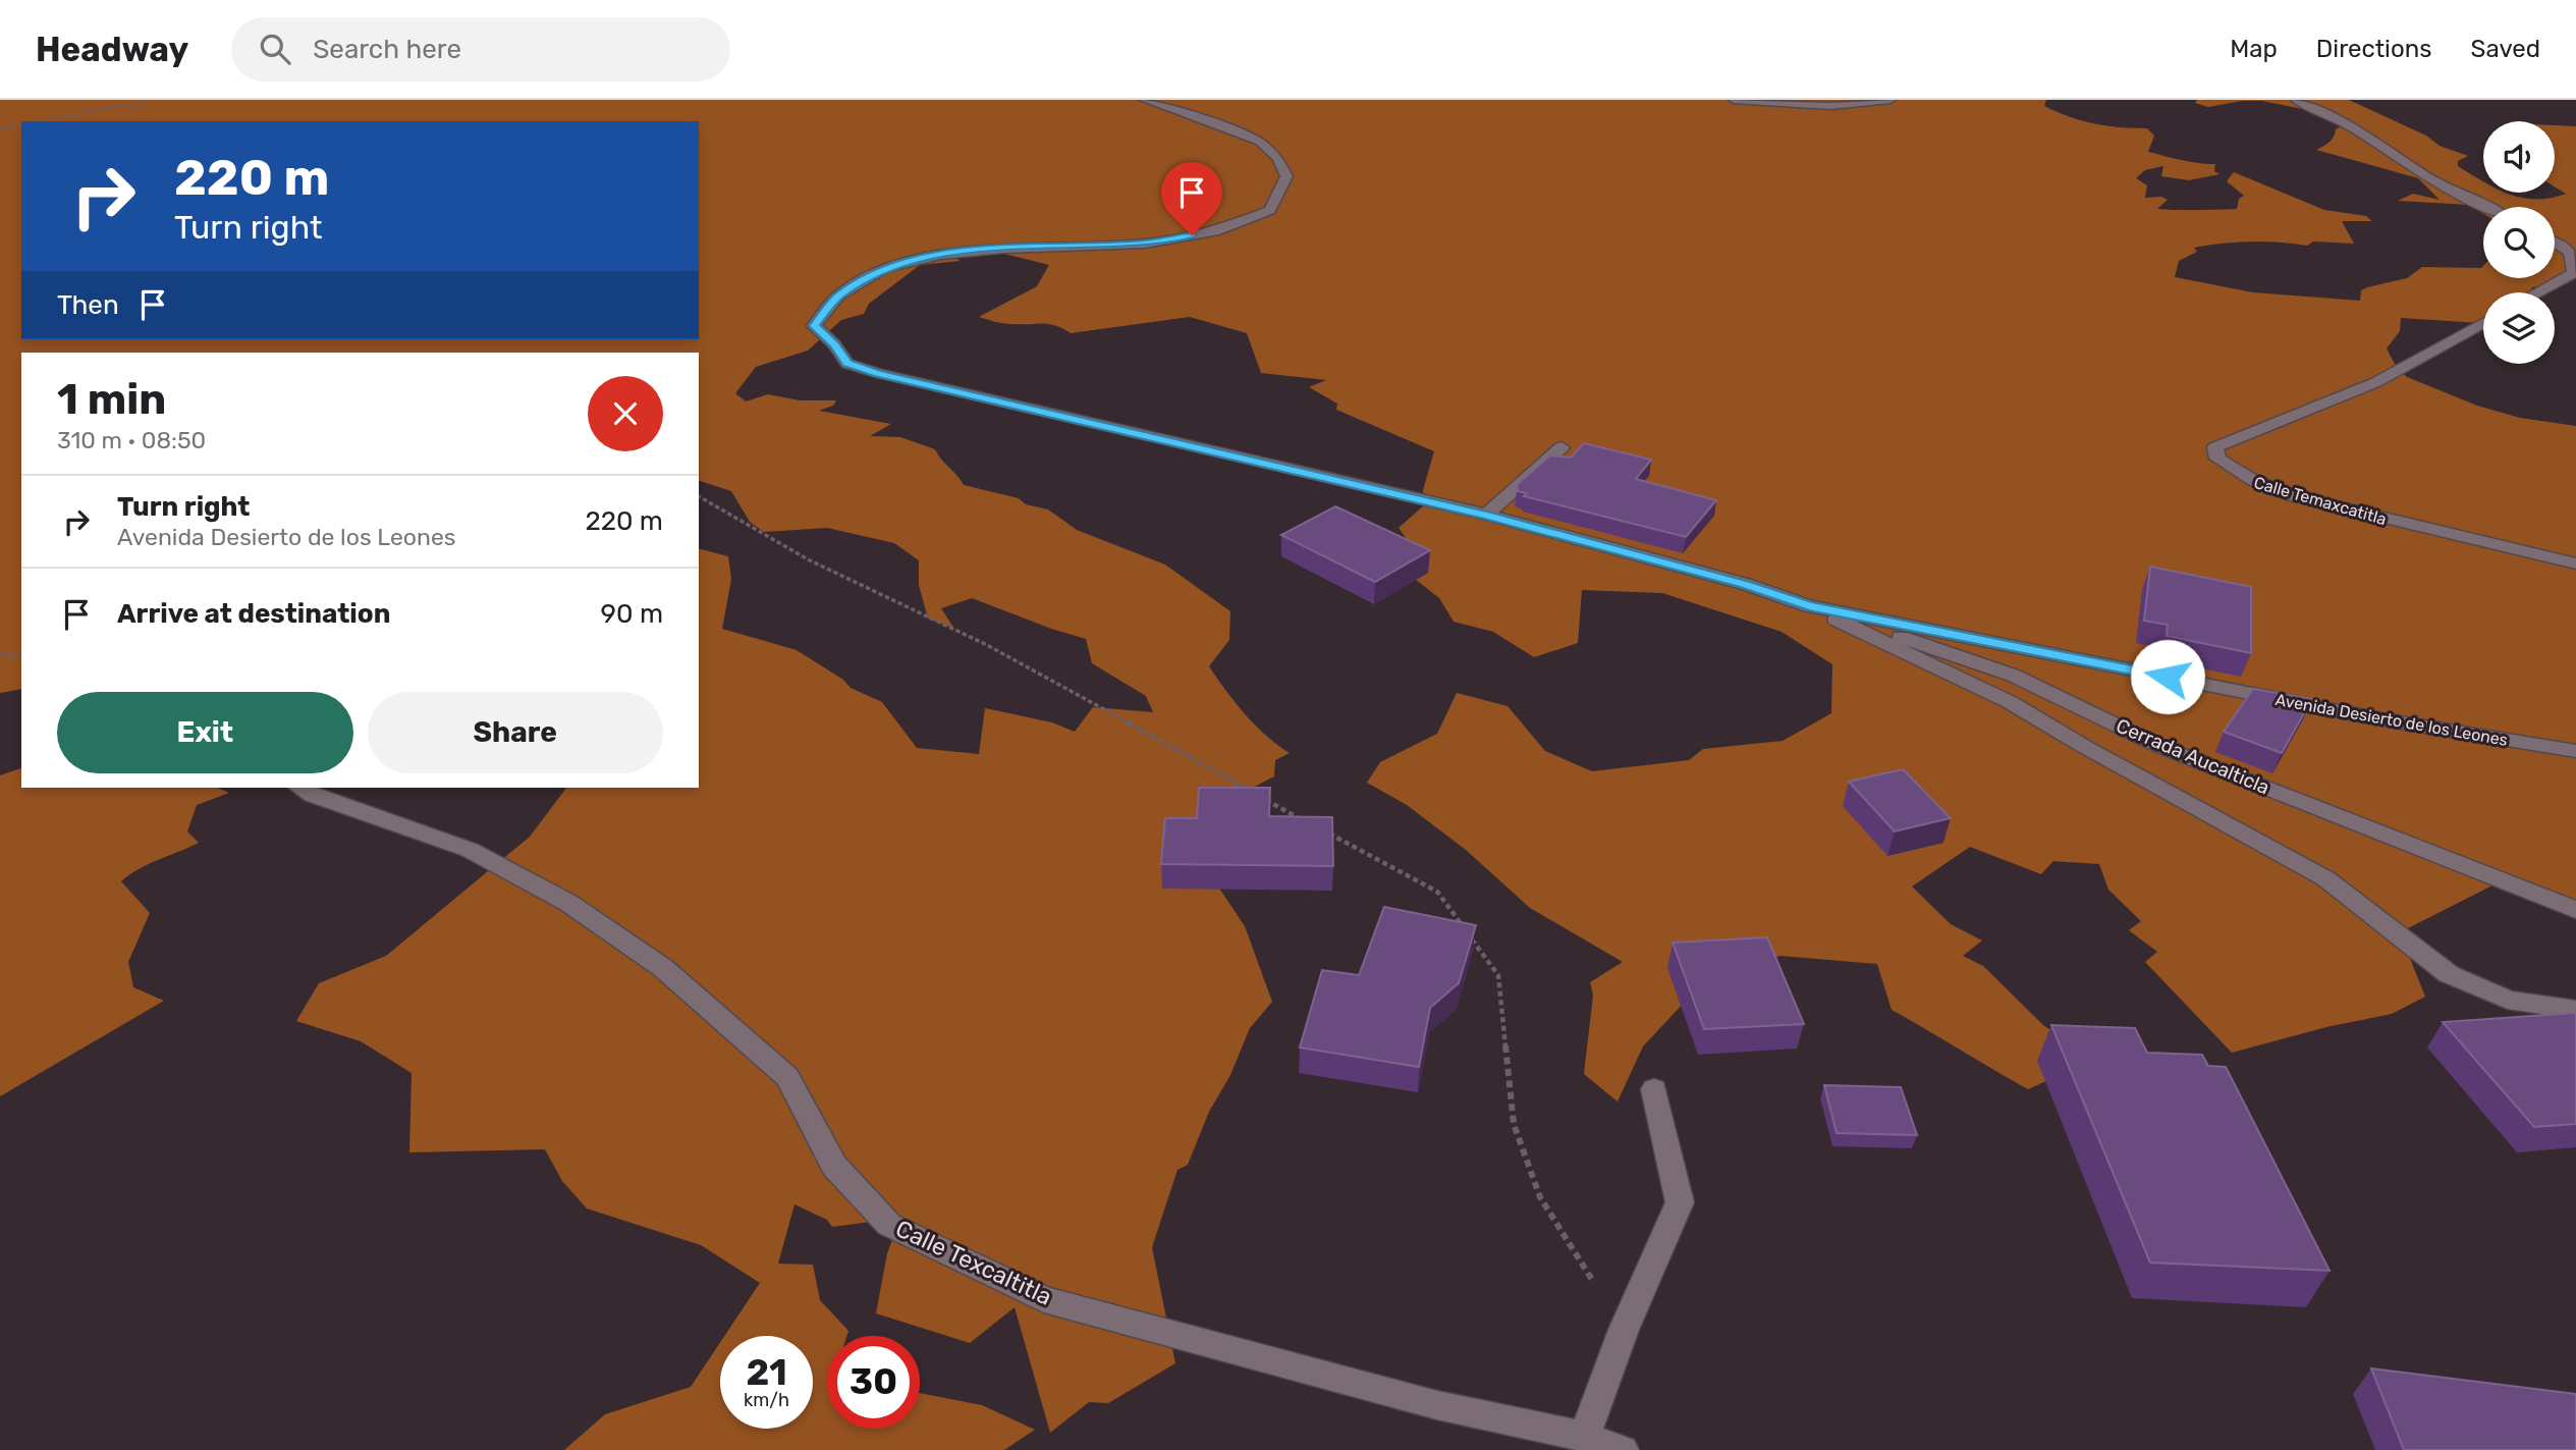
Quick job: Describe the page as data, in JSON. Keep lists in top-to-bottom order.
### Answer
{
  "streets": {
    "street": [
      "Calle Temaxcatitla",
      "Avenida Desierto de los Leones",
      "Cerrada Aucalticla",
      "Calle Texcaltitla"
    ]
  },
  "crossings": [
    ["Avenida Desierto de los Leones", "Cerrada Aucalticla"]
  ],
  "page": {
    "header": "Headway",
    "search": "Search here",
    "nav": ["Map", "Directions", "Saved"],
    "turn": ["220 m", "Turn right"],
    "then": "Then",
    "heading": ["1 min", "310 m · 08:50"],
    "list": [
      {
        "name": "Turn right",
        "note": "Avenida Desierto de los Leones",
        "value": "220 m"
      },
      {
        "name": "Arrive at destination",
        "value": "90 m"
      }
    ],
    "buttons": ["Exit", "Share"],
    "speed": "21 km/h",
    "limit": "30"
  }
}
